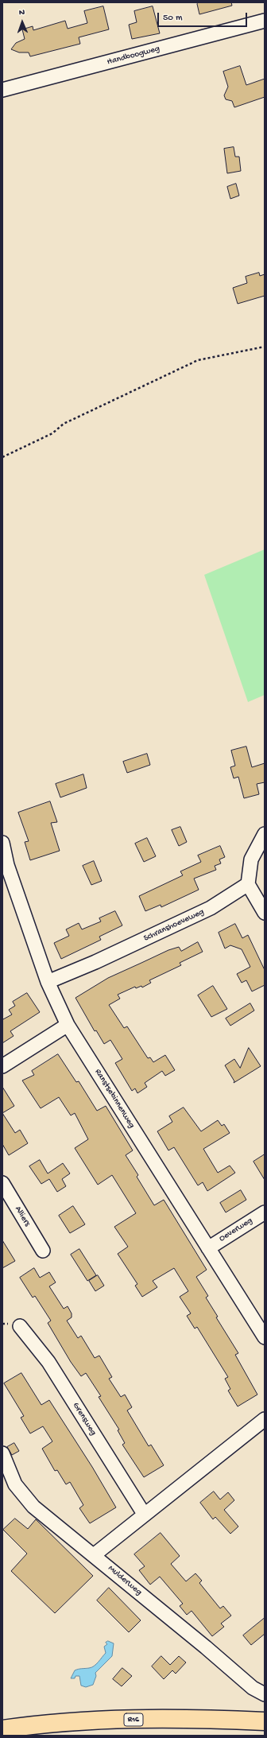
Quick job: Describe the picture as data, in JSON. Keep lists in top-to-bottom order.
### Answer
{
  "streets": {
    "highway": ["R16"],
    "street": [
      "Handboogweg",
      "Schranshoeveweg",
      "Ranstsebinnenweg",
      "Alliers",
      "Oeverweg",
      "Grensweg",
      "Mulderweg"
    ]
  },
  "crossings": [
    ["Schranshoeveweg", "Ranstsebinnenweg"],
    ["Ranstsebinnenweg", "Oeverweg"]
  ],
  "scale_bar": "50 m",
  "north": "top"
}
